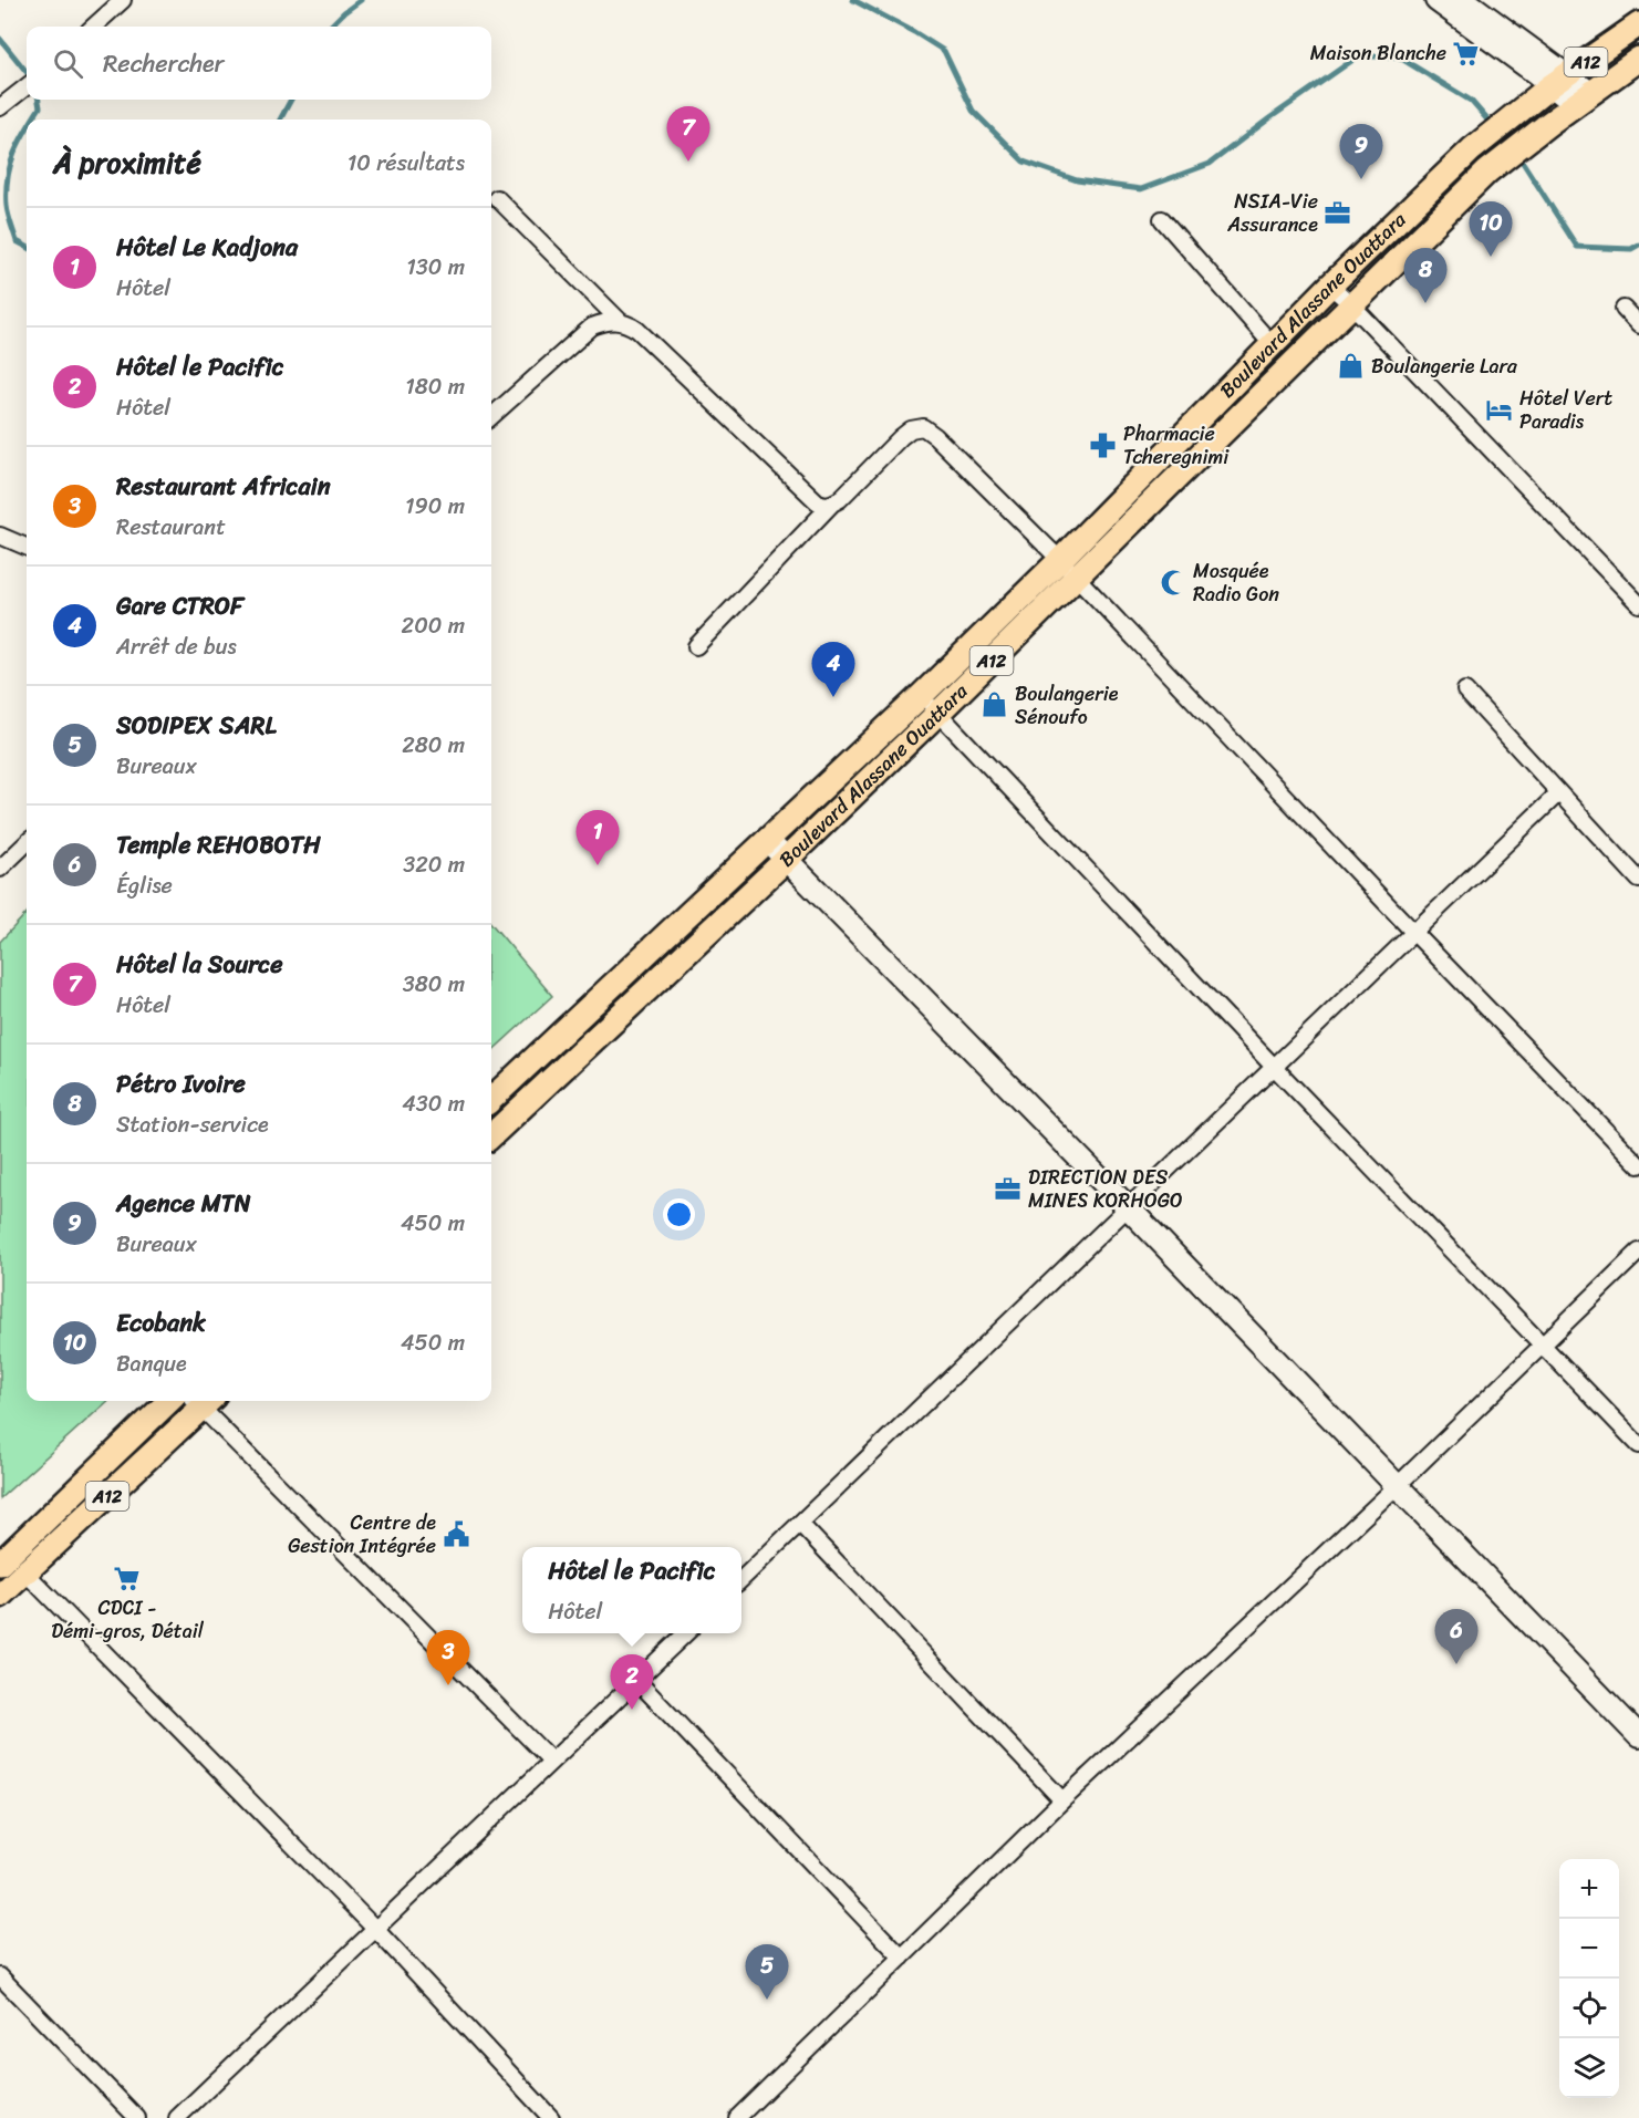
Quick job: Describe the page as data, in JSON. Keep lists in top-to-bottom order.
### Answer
{
  "streets": {
    "main road": ["A12", "Boulevard Alassane Ouattara"]
  },
  "places": {
    "supermarket": ["Maison Blanche", "CDCI - Démi-gros, Détail"],
    "office": ["NSIA-Vie Assurance", "DIRECTION DES MINES KORHOGO"],
    "shop": ["Boulangerie Lara", "Boulangerie Sénoufo"],
    "hotel": ["Hôtel Vert Paradis"],
    "pharmacy": ["Pharmacie Tcheregnimi"],
    "mosque": ["Mosquée Radio Gon"],
    "public building": ["Centre de Gestion Intégrée"]
  },
  "page": {
    "search": "Rechercher",
    "pins": [
      "7",
      "9",
      "10",
      "8",
      "4",
      "1",
      "6",
      "3",
      "2",
      "5"
    ],
    "heading": ["À proximité", "10 résultats"],
    "list": [
      {
        "mark": "1",
        "name": "Hôtel Le Kadjona",
        "note": "Hôtel",
        "value": "130 m"
      },
      {
        "mark": "2",
        "name": "Hôtel le Pacific",
        "note": "Hôtel",
        "value": "180 m"
      },
      {
        "mark": "3",
        "name": "Restaurant Africain",
        "note": "Restaurant",
        "value": "190 m"
      },
      {
        "mark": "4",
        "name": "Gare CTROF",
        "note": "Arrêt de bus",
        "value": "200 m"
      },
      {
        "mark": "5",
        "name": "SODIPEX SARL",
        "note": "Bureaux",
        "value": "280 m"
      },
      {
        "mark": "6",
        "name": "Temple REHOBOTH",
        "note": "Église",
        "value": "320 m"
      },
      {
        "mark": "7",
        "name": "Hôtel la Source",
        "note": "Hôtel",
        "value": "380 m"
      },
      {
        "mark": "8",
        "name": "Pétro Ivoire",
        "note": "Station-service",
        "value": "430 m"
      },
      {
        "mark": "9",
        "name": "Agence MTN",
        "note": "Bureaux",
        "value": "450 m"
      },
      {
        "mark": "10",
        "name": "Ecobank",
        "note": "Banque",
        "value": "450 m"
      }
    ],
    "popup": ["Hôtel le Pacific", "Hôtel"],
    "map_buttons": ["+", "−"]
  }
}
